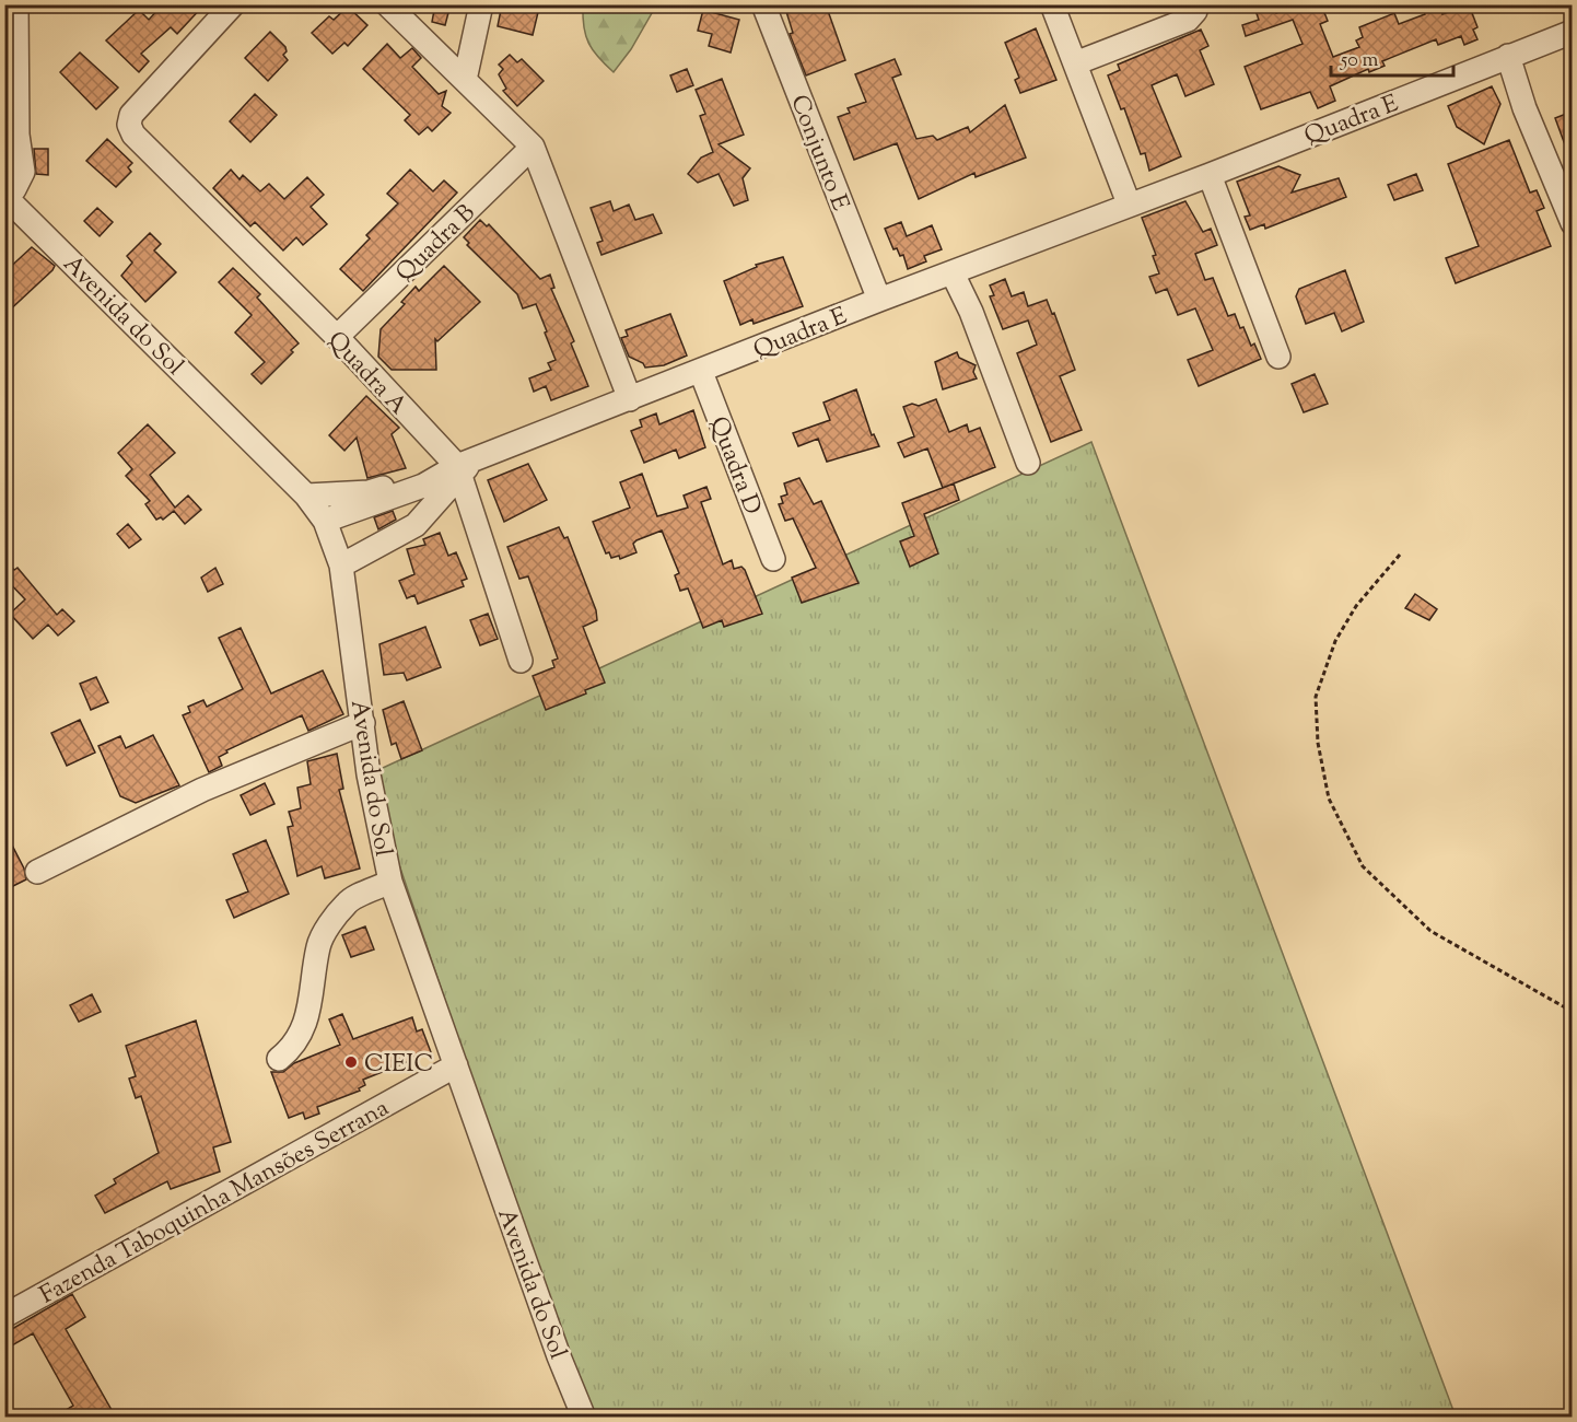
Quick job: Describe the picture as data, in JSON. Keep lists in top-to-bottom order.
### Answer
{
  "streets": {
    "street": [
      "Quadra E",
      "Conjunto E",
      "Quadra B",
      "Avenida do Sol",
      "Quadra A",
      "Quadra D",
      "Fazenda Taboquinha Mansões Serrana"
    ]
  },
  "crossings": [
    ["Quadra E", "Conjunto E"],
    ["Quadra E", "Avenida do Sol"],
    ["Quadra E", "Quadra A"],
    ["Quadra E", "Quadra D"],
    ["Quadra B", "Quadra A"],
    ["Avenida do Sol", "Fazenda Taboquinha Mansões Serrana"]
  ],
  "places": ["CIEIC"],
  "scale_bar": "50 m"
}
